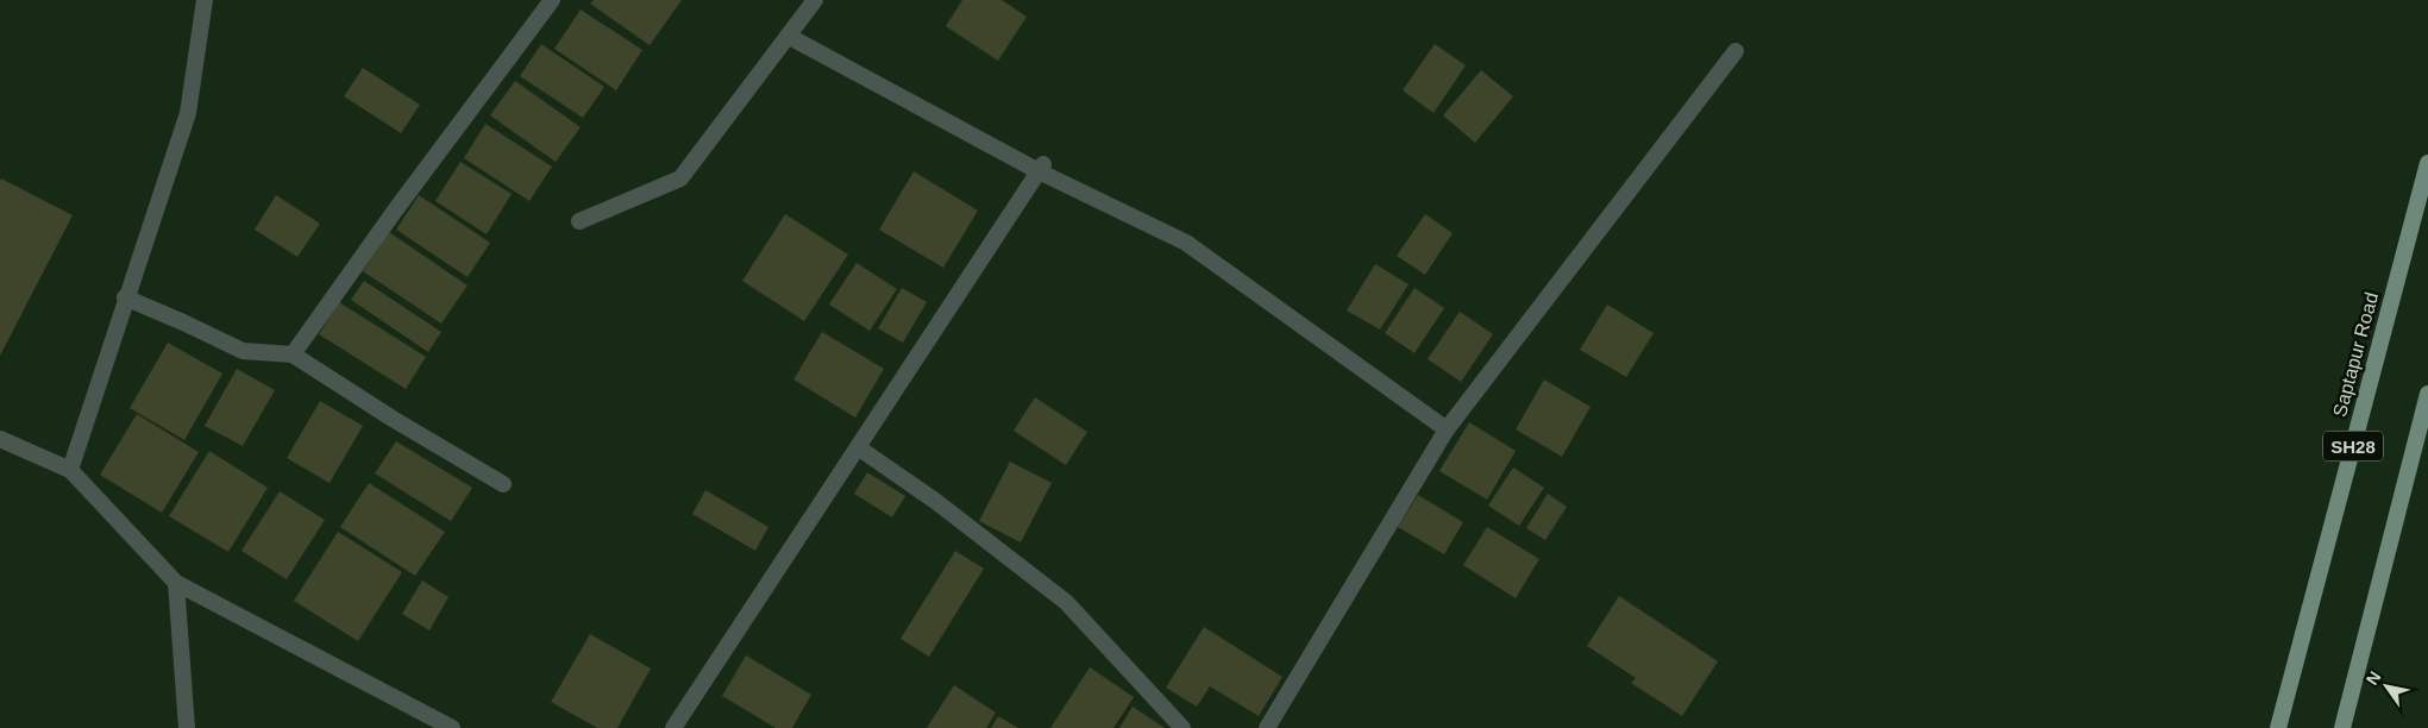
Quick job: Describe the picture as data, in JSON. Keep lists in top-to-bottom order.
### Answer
{
  "streets": {
    "main road": ["Saptapur Road", "SH28"]
  },
  "north": "top left"
}
